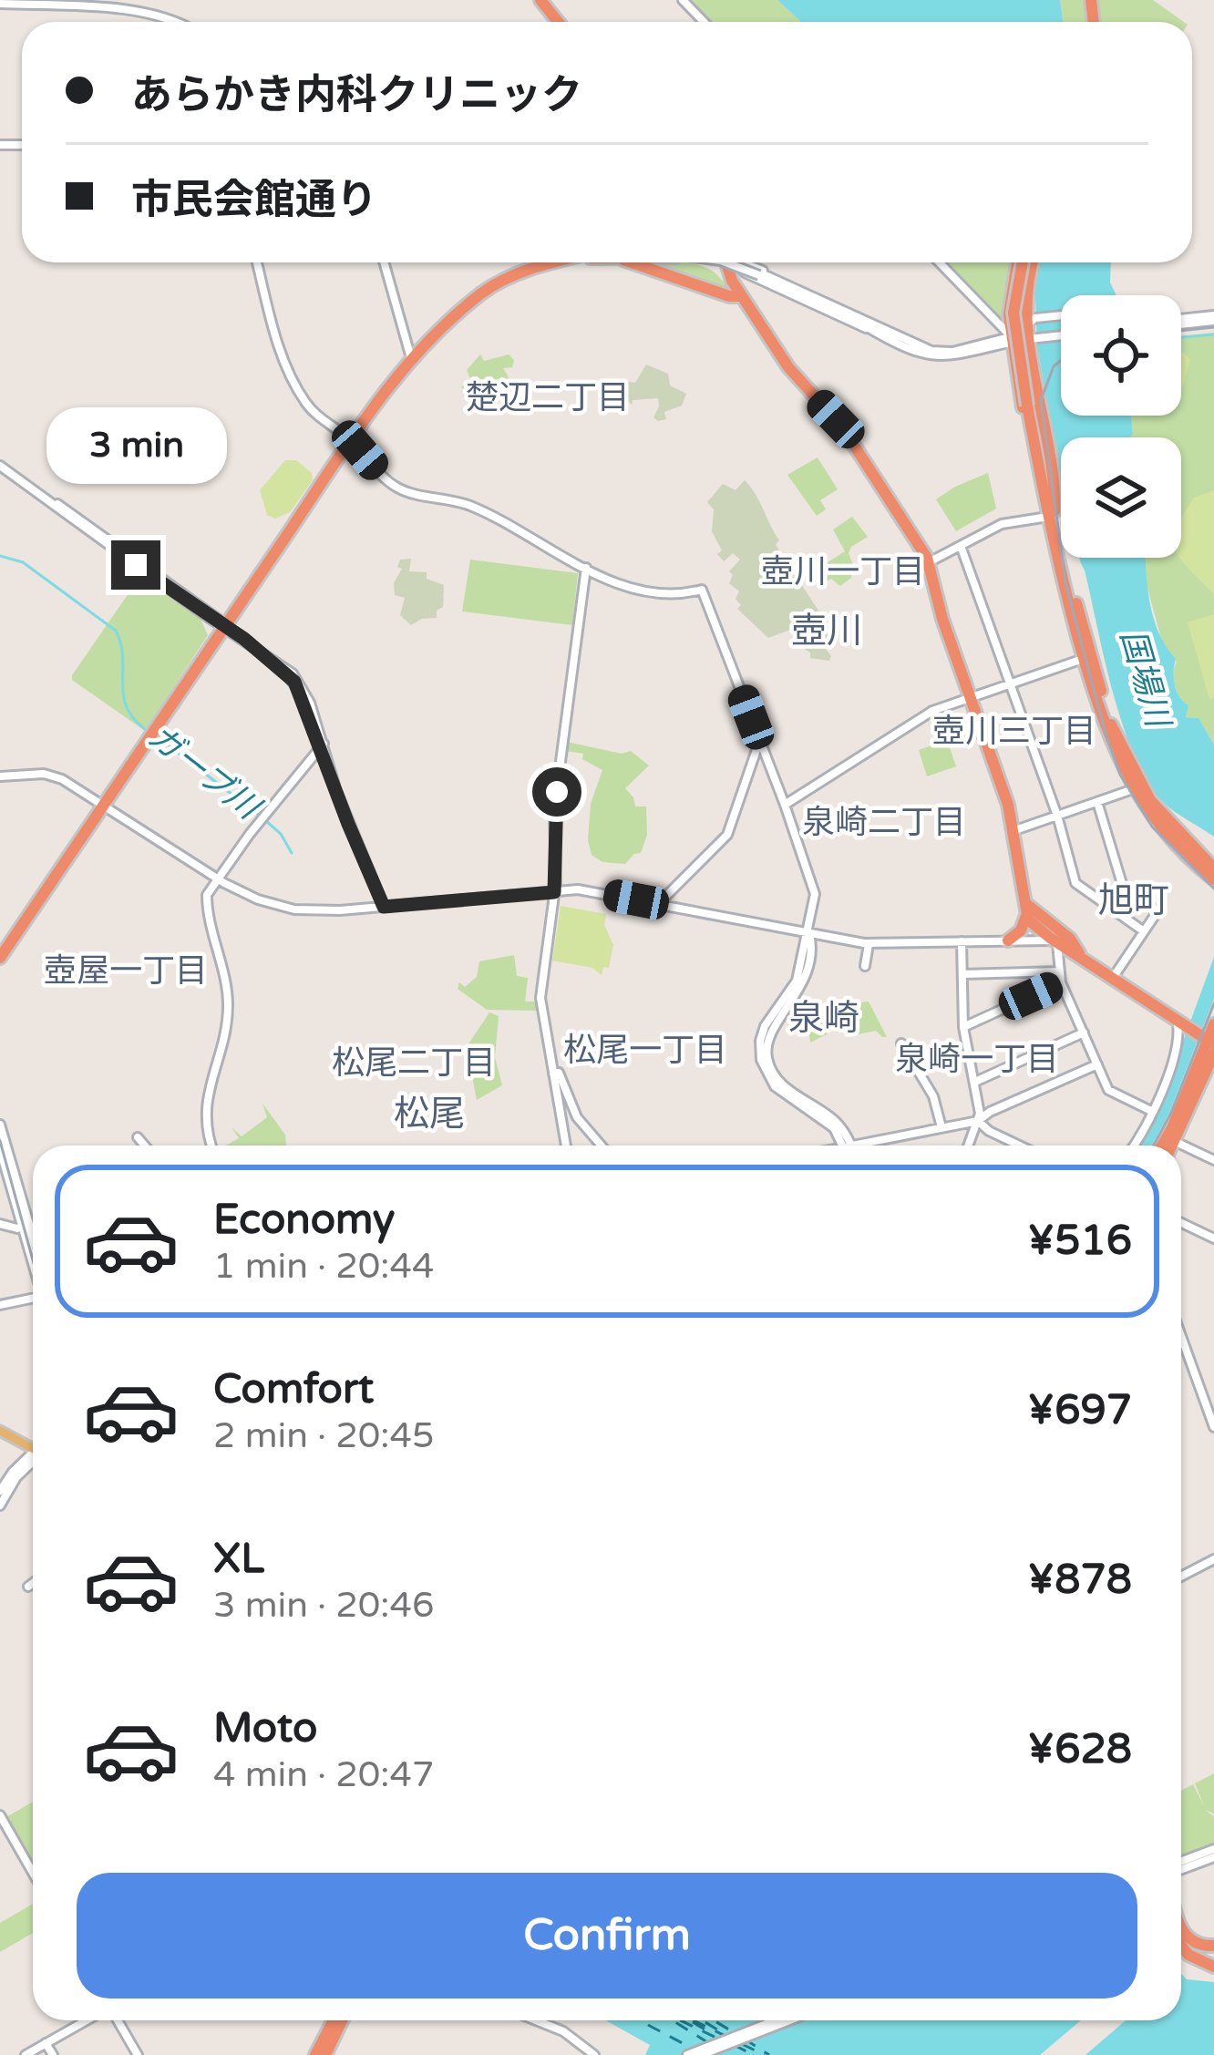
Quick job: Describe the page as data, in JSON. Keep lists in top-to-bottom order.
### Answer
{
  "districts": [
    "楚辺二丁目",
    "壺川一丁目",
    "壺川",
    "壺川三丁目",
    "泉崎二丁目",
    "旭町",
    "壺屋一丁目",
    "泉崎",
    "松尾一丁目",
    "泉崎一丁目",
    "松尾二丁目",
    "松尾"
  ],
  "water": ["国場川", "ガーブ川"],
  "page": {
    "banner": ["あらかき内科クリニック", "市民会館通り"],
    "bubble": "3 min",
    "list": [
      {
        "name": "Economy",
        "note": "1 min · 20:44",
        "value": "¥516"
      },
      {
        "name": "Comfort",
        "note": "2 min · 20:45",
        "value": "¥697"
      },
      {
        "name": "XL",
        "note": "3 min · 20:46",
        "value": "¥878"
      },
      {
        "name": "Moto",
        "note": "4 min · 20:47",
        "value": "¥628"
      }
    ],
    "buttons": "Confirm"
  }
}
